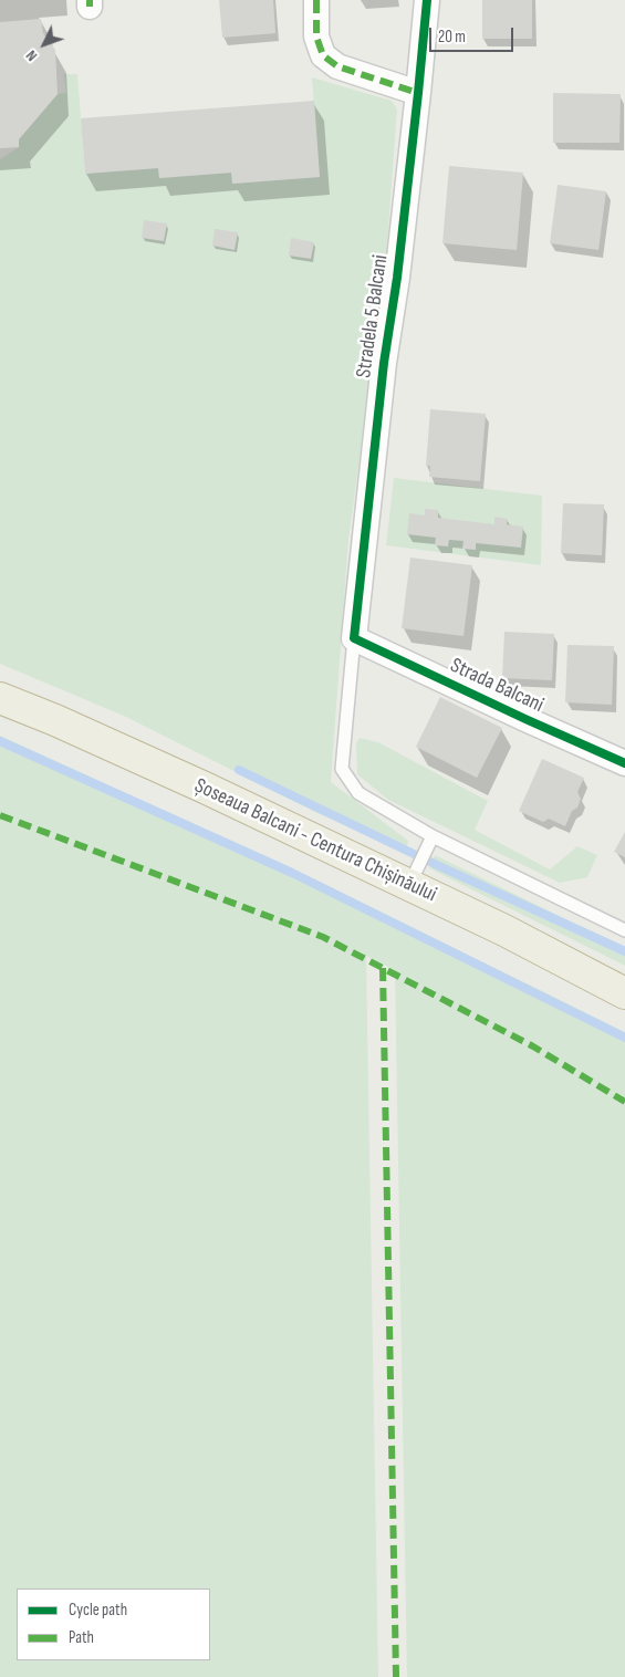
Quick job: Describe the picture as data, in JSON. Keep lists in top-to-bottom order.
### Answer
{
  "streets": {
    "highway": ["Șoseaua Balcani - Centura Chișinăului"],
    "street": ["Stradela 5 Balcani", "Strada Balcani"]
  },
  "crossings": [
    ["Stradela 5 Balcani", "Strada Balcani"]
  ],
  "legend": ["Cycle path", "Path"],
  "scale_bar": "20 m",
  "north": "bottom left"
}
